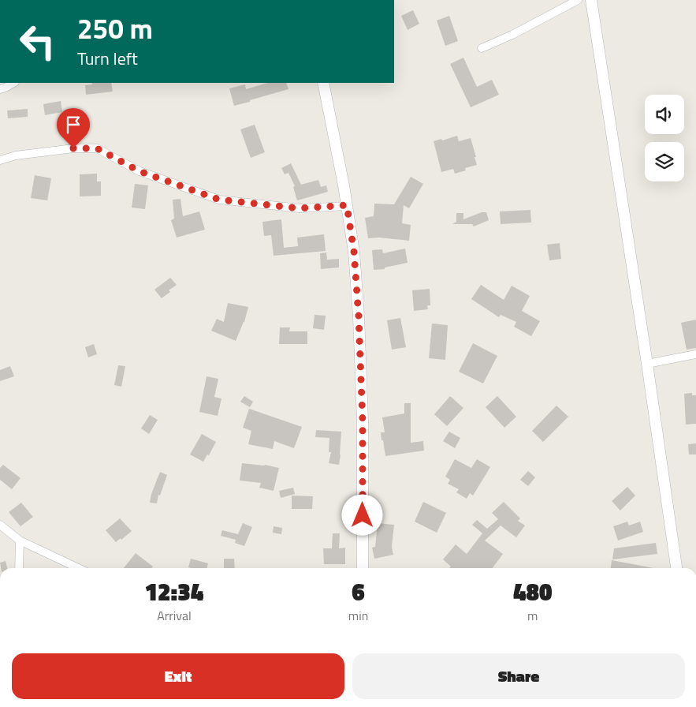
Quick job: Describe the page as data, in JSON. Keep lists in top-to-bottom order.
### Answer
{
  "page": {
    "turn": ["250 m", "Turn left"],
    "eta": [
      "12:34",
      "Arrival",
      "6",
      "min",
      "480",
      "m"
    ],
    "buttons": ["Exit", "Share"]
  }
}
